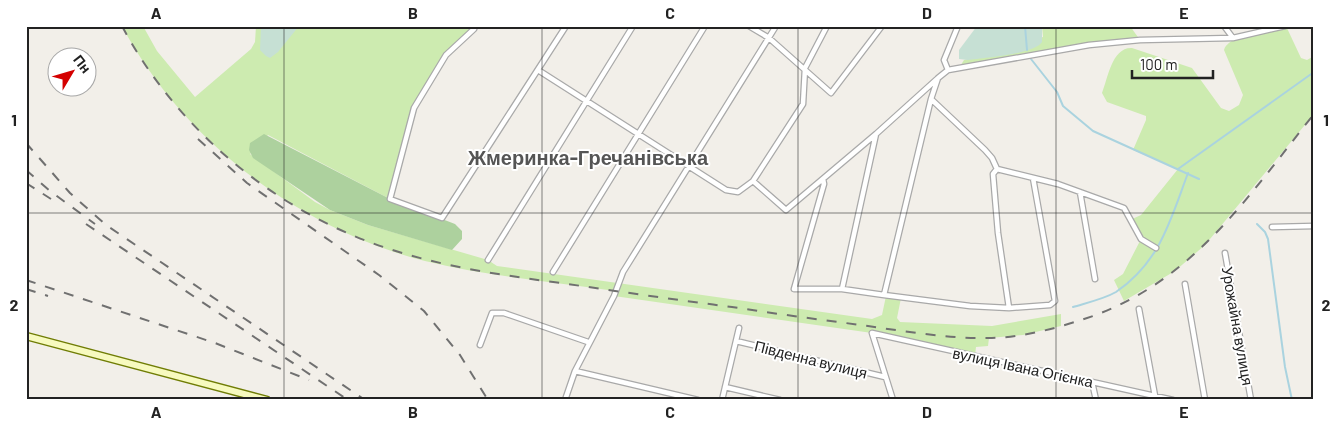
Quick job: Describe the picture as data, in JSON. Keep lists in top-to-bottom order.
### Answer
{
  "streets": {
    "street": ["Урожайна вулиця", "Південна вулиця", "вулиця Івана Огієнка"]
  },
  "crossings": [
    ["Південна вулиця", "вулиця Івана Огієнка"]
  ],
  "districts": ["Жмеринка-Гречанівська"],
  "scale_bar": "100 m",
  "north": "top right",
  "grid": {
    "columns": [
      "A",
      "B",
      "C",
      "D",
      "E"
    ],
    "rows": ["1", "2"]
  }
}
